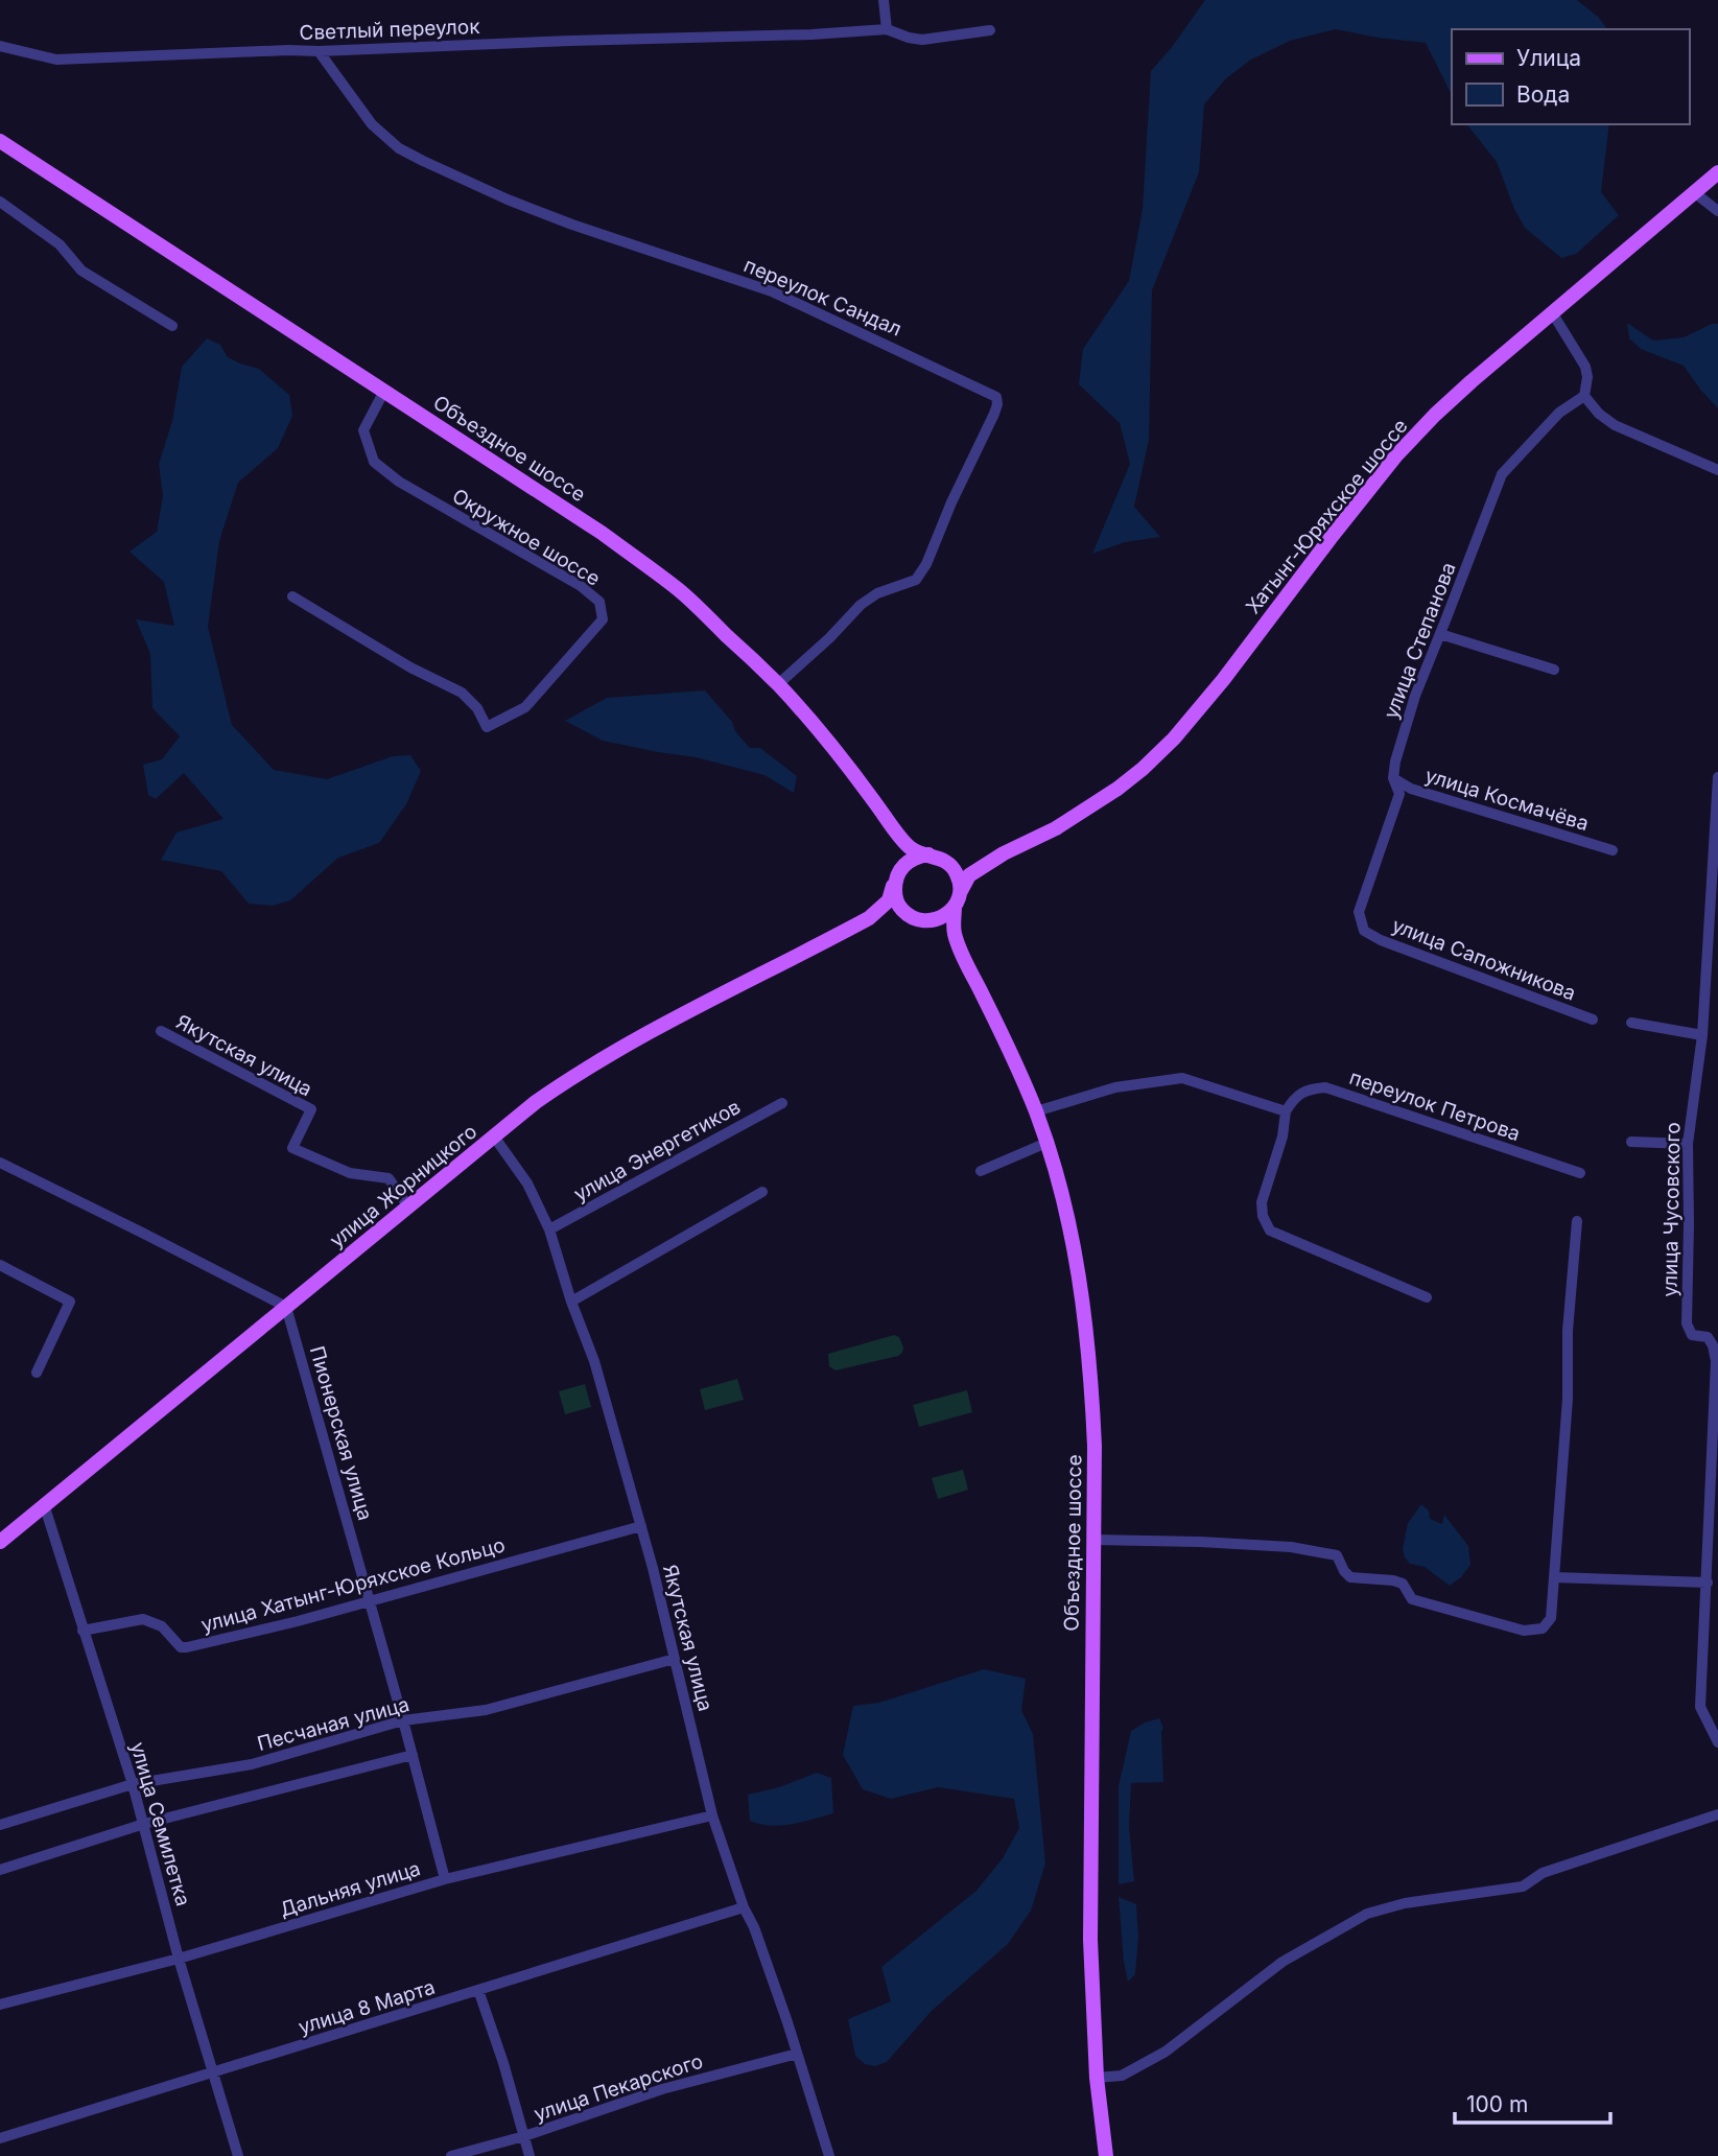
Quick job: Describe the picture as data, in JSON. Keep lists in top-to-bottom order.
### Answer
{
  "streets": {
    "main road": ["Объездное шоссе", "Хатынг-Юряхское шоссе", "улица Жорницкого"],
    "street": [
      "Светлый переулок",
      "переулок Сандал",
      "Окружное шоссе",
      "улица Степанова",
      "улица Космачёва",
      "улица Сапожникова",
      "Якутская улица",
      "переулок Петрова",
      "улица Энергетиков",
      "улица Чусовского",
      "Пионерская улица",
      "улица Хатынг-Юряхское Кольцо",
      "Песчаная улица",
      "улица Семилетка",
      "Дальняя улица",
      "улица 8 Марта",
      "улица Пекарского"
    ]
  },
  "crossings": [
    ["Светлый переулок", "переулок Сандал"],
    ["переулок Сандал", "Объездное шоссе"],
    ["Объездное шоссе", "Хатынг-Юряхское шоссе"],
    ["Объездное шоссе", "Окружное шоссе"],
    ["Объездное шоссе", "улица Жорницкого"],
    ["Хатынг-Юряхское шоссе", "улица Жорницкого"],
    ["улица Степанова", "улица Космачёва"],
    ["улица Степанова", "улица Сапожникова"],
    ["Якутская улица", "улица Энергетиков"],
    ["Якутская улица", "улица Жорницкого"],
    ["Якутская улица", "улица Хатынг-Юряхское Кольцо"],
    ["Якутская улица", "Песчаная улица"],
    ["Якутская улица", "Дальняя улица"],
    ["Якутская улица", "улица 8 Марта"],
    ["Якутская улица", "улица Пекарского"],
    ["улица Жорницкого", "Пионерская улица"],
    ["улица Жорницкого", "улица Семилетка"],
    ["Пионерская улица", "улица Хатынг-Юряхское Кольцо"],
    ["Пионерская улица", "Песчаная улица"],
    ["Пионерская улица", "Дальняя улица"],
    ["улица Хатынг-Юряхское Кольцо", "улица Семилетка"],
    ["Песчаная улица", "улица Семилетка"],
    ["улица Семилетка", "Дальняя улица"],
    ["улица Семилетка", "улица 8 Марта"]
  ],
  "legend": ["Улица", "Вода"],
  "scale_bar": "100 m"
}
